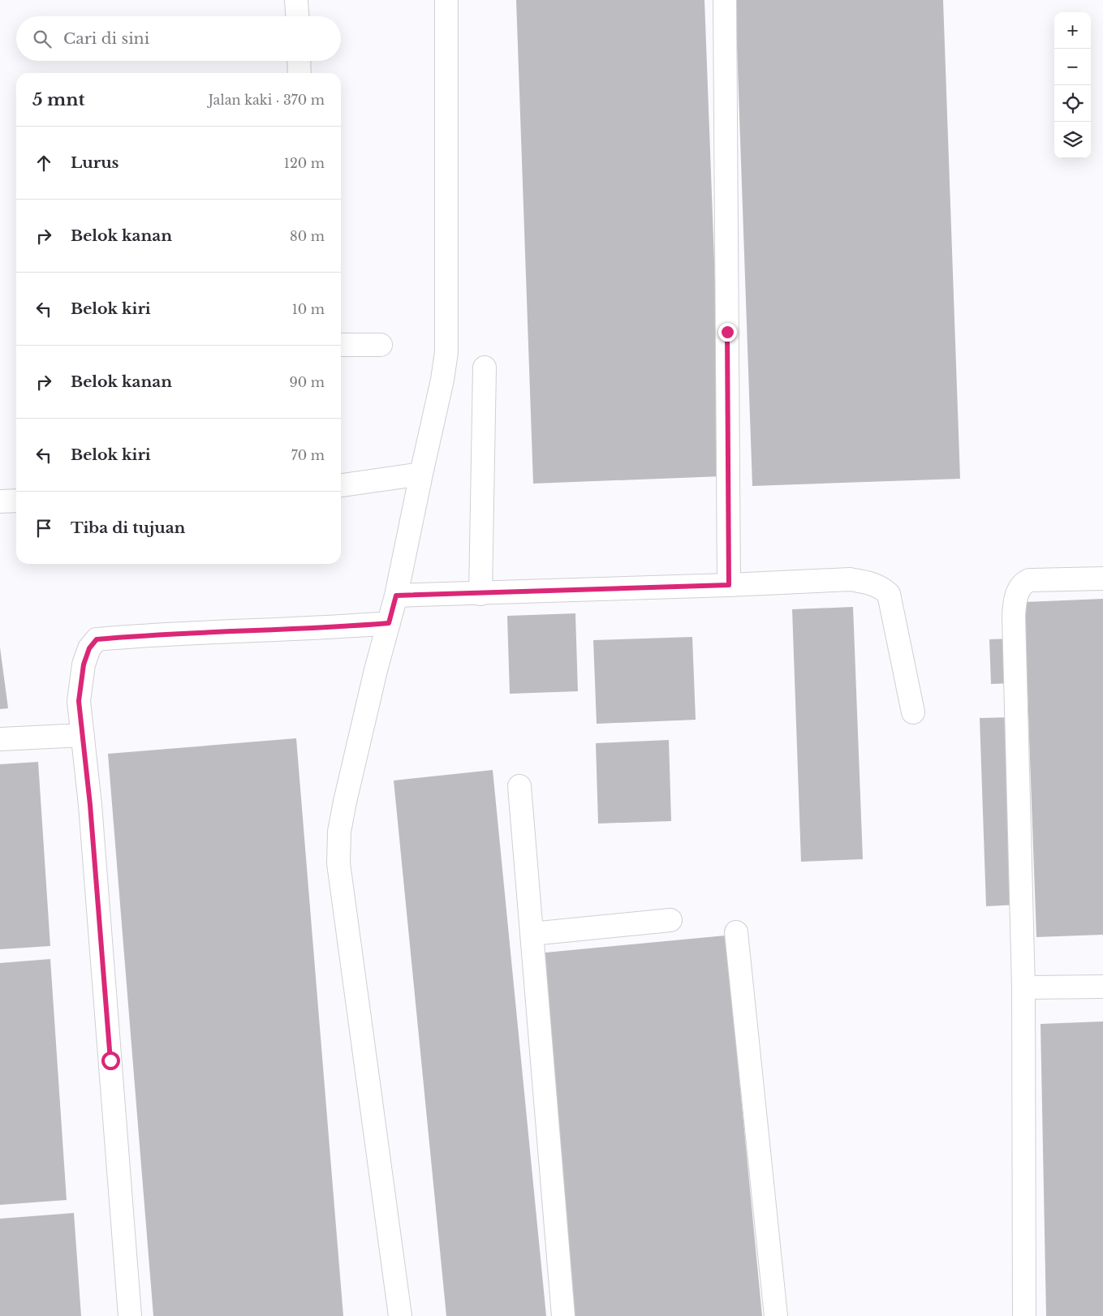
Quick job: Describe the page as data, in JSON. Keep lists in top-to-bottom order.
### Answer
{
  "page": {
    "map_buttons": ["+", "−"],
    "search": "Cari di sini",
    "heading": ["5 mnt", "Jalan kaki · 370 m"],
    "list": [
      ["Lurus", "120 m"],
      ["Belok kanan", "80 m"],
      ["Belok kiri", "10 m"],
      ["Belok kanan", "90 m"],
      ["Belok kiri", "70 m"],
      "Tiba di tujuan"
    ]
  }
}
